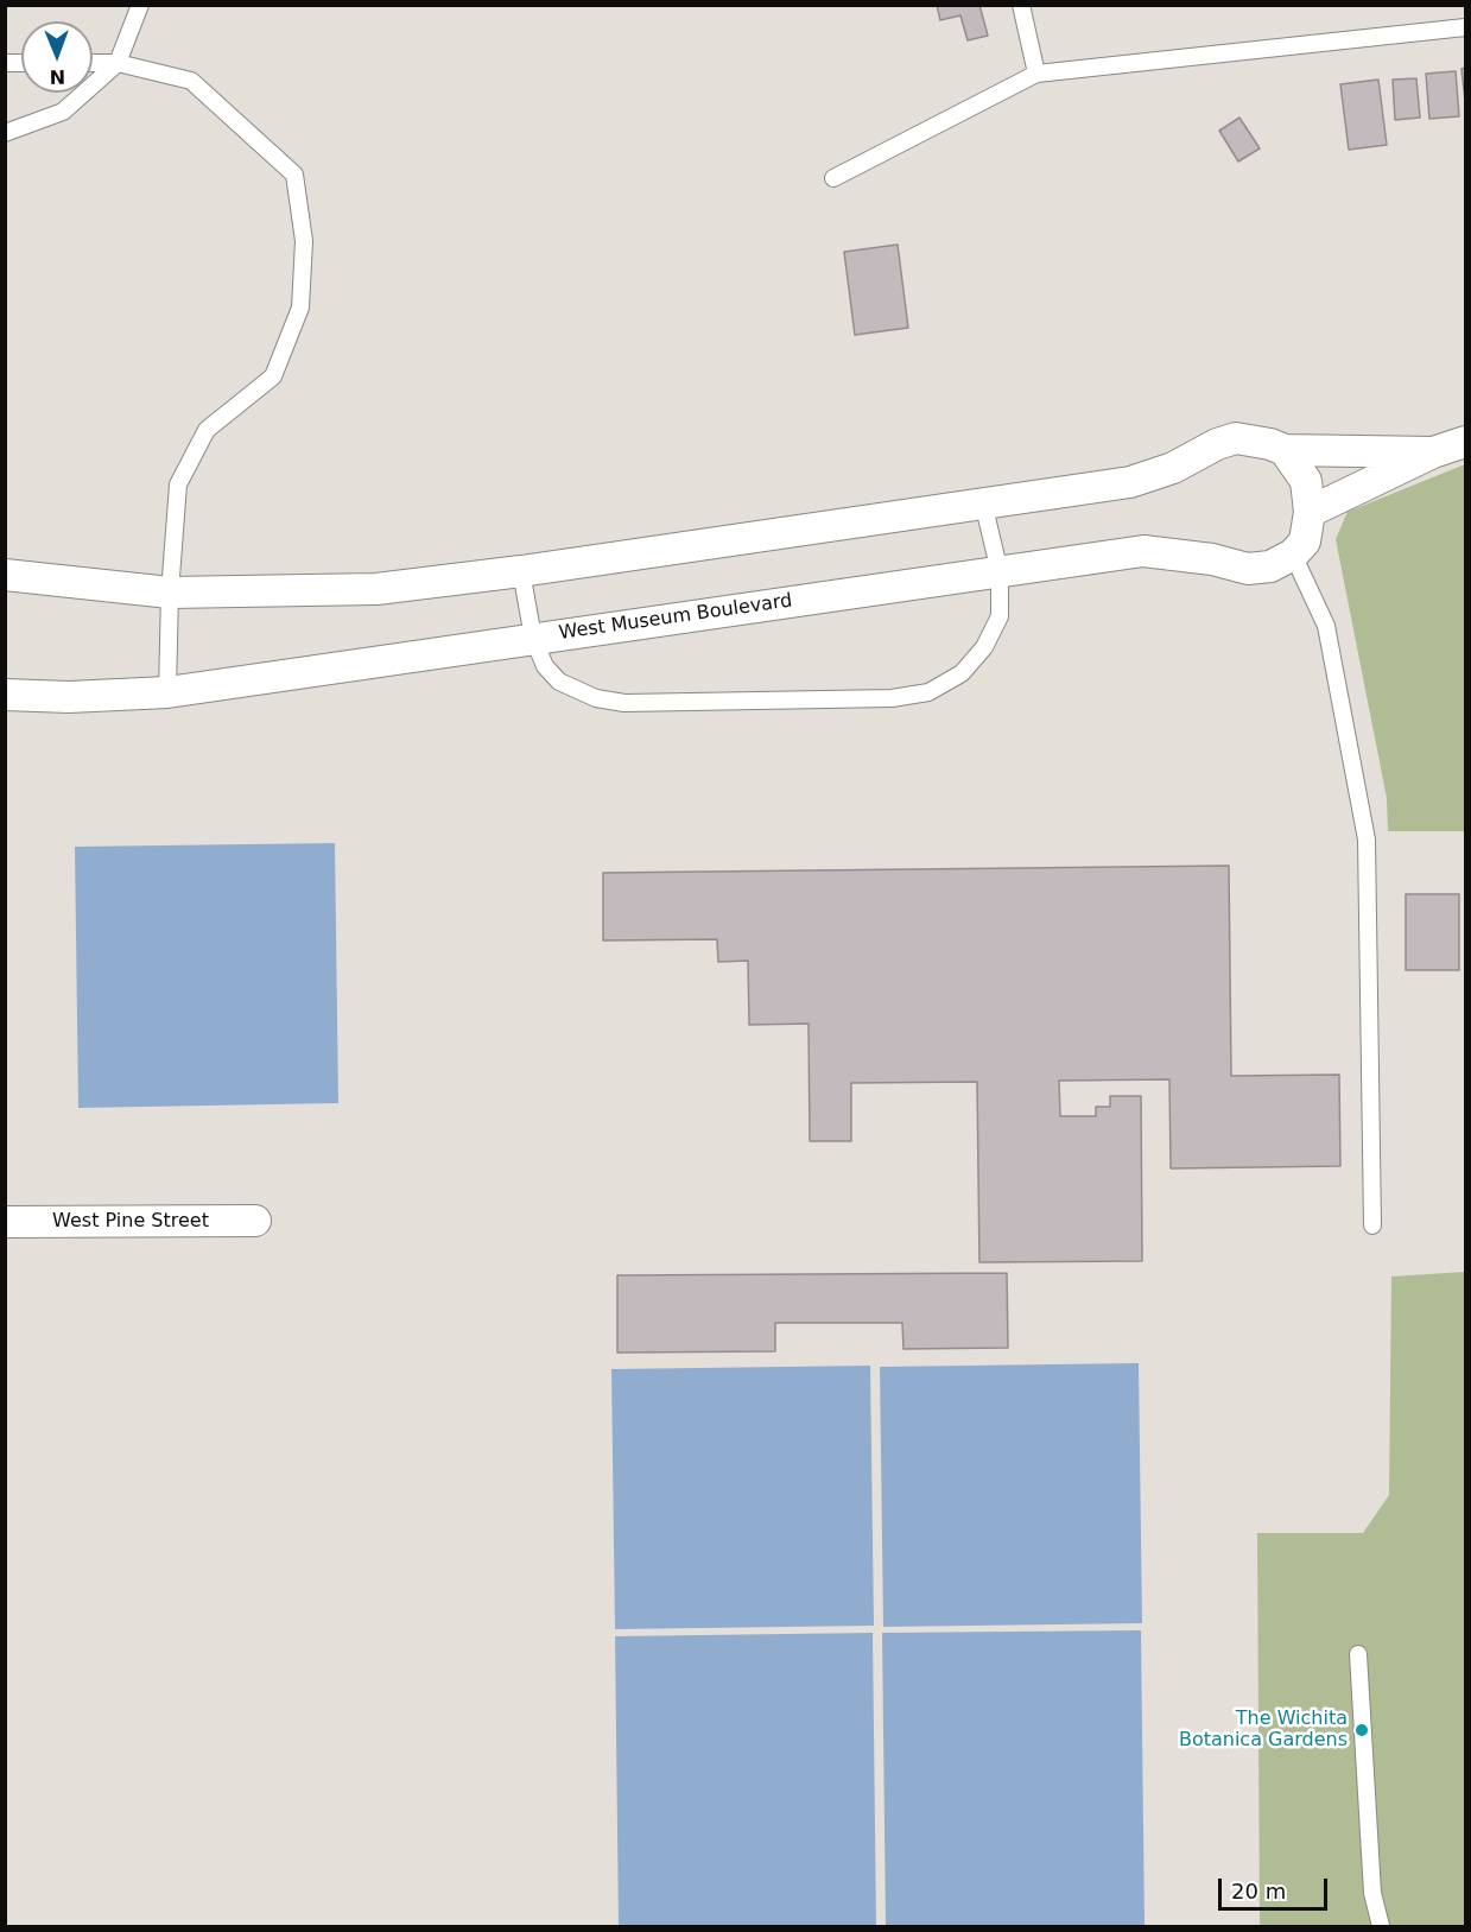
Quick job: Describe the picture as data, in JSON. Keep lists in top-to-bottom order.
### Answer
{
  "streets": {
    "street": ["West Museum Boulevard", "West Pine Street"]
  },
  "places": ["The Wichita Botanica Gardens"],
  "scale_bar": "20 m",
  "north": "bottom"
}
